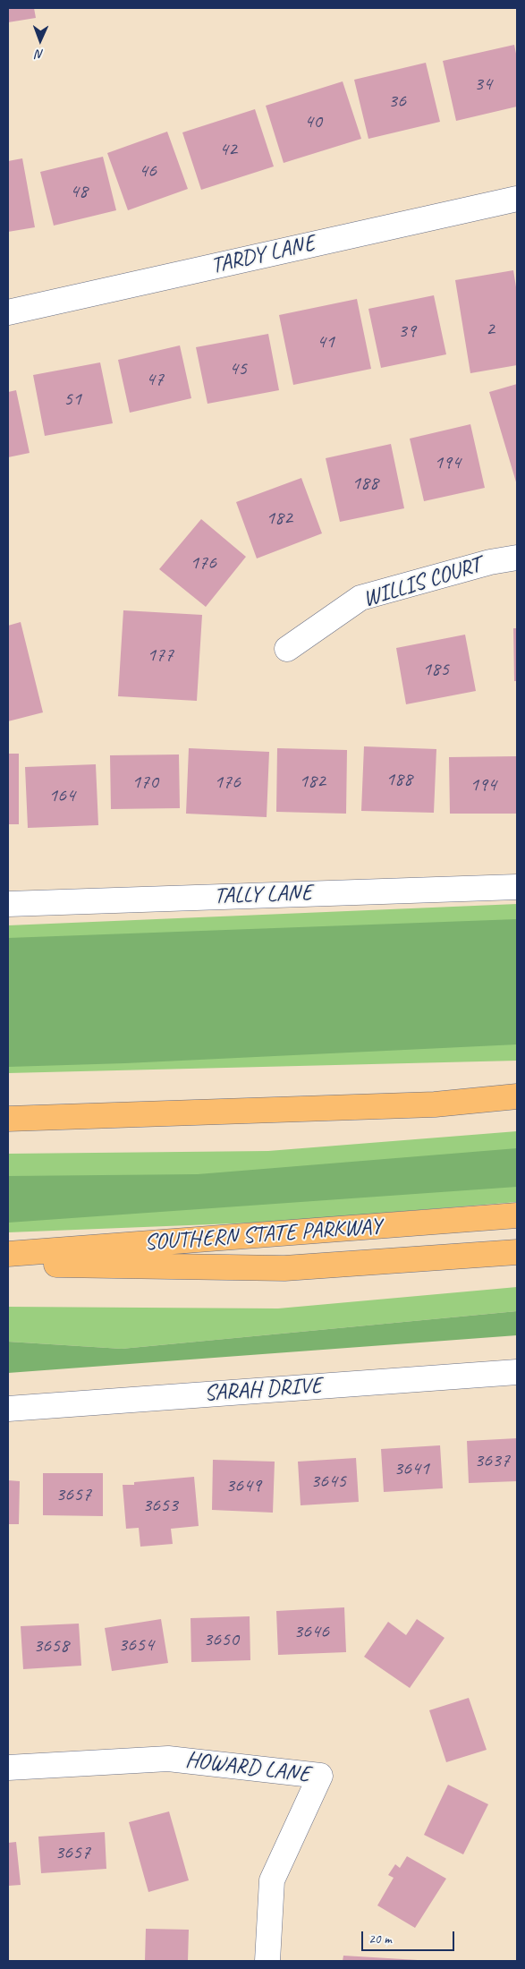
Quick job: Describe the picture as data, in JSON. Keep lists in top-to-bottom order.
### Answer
{
  "streets": {
    "highway": ["SOUTHERN STATE PARKWAY"],
    "street": [
      "TARDY LANE",
      "WILLIS COURT",
      "TALLY LANE",
      "SARAH DRIVE",
      "HOWARD LANE"
    ]
  },
  "house_numbers": [
    "34",
    "36",
    "40",
    "42",
    "46",
    "48",
    "2",
    "39",
    "41",
    "45",
    "47",
    "51",
    "194",
    "188",
    "182",
    "176",
    "177",
    "185",
    "188",
    "182",
    "170",
    "176",
    "194",
    "164",
    "3637",
    "3641",
    "3645",
    "3649",
    "3657",
    "3653",
    "3646",
    "3650",
    "3654",
    "3658",
    "3657"
  ],
  "scale_bar": "20 m",
  "north": "bottom"
}
